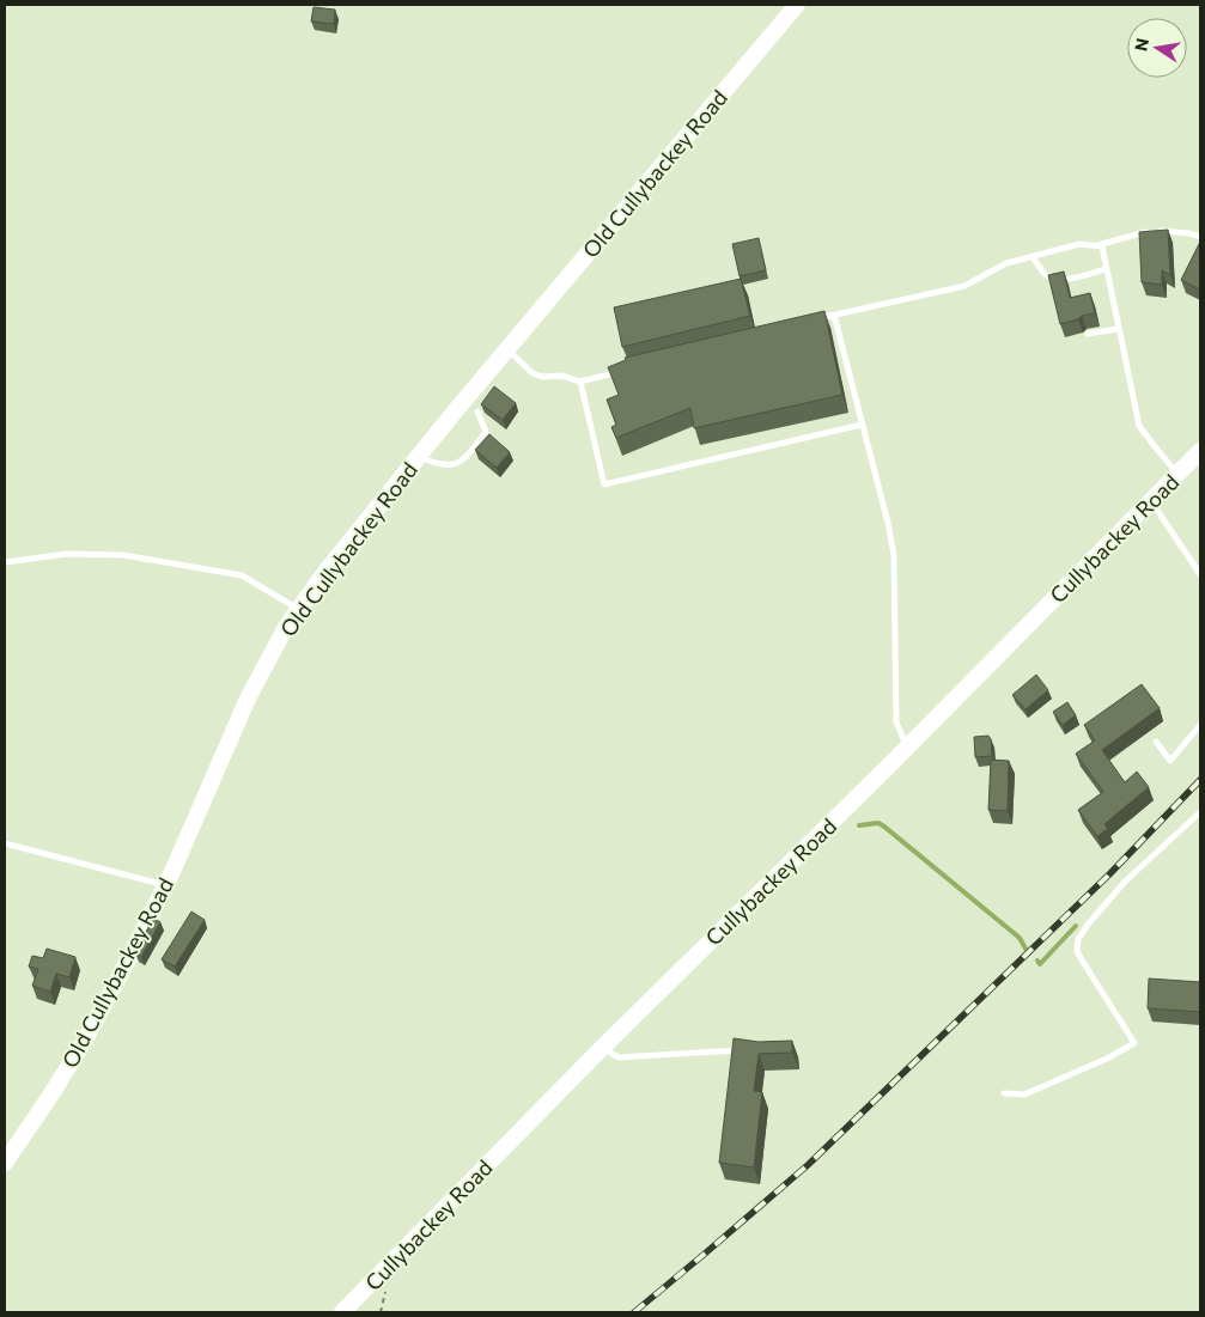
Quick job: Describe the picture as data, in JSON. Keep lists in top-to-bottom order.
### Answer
{
  "streets": {
    "street": ["Old Cullybackey Road", "Cullybackey Road"]
  },
  "north": "left"
}
